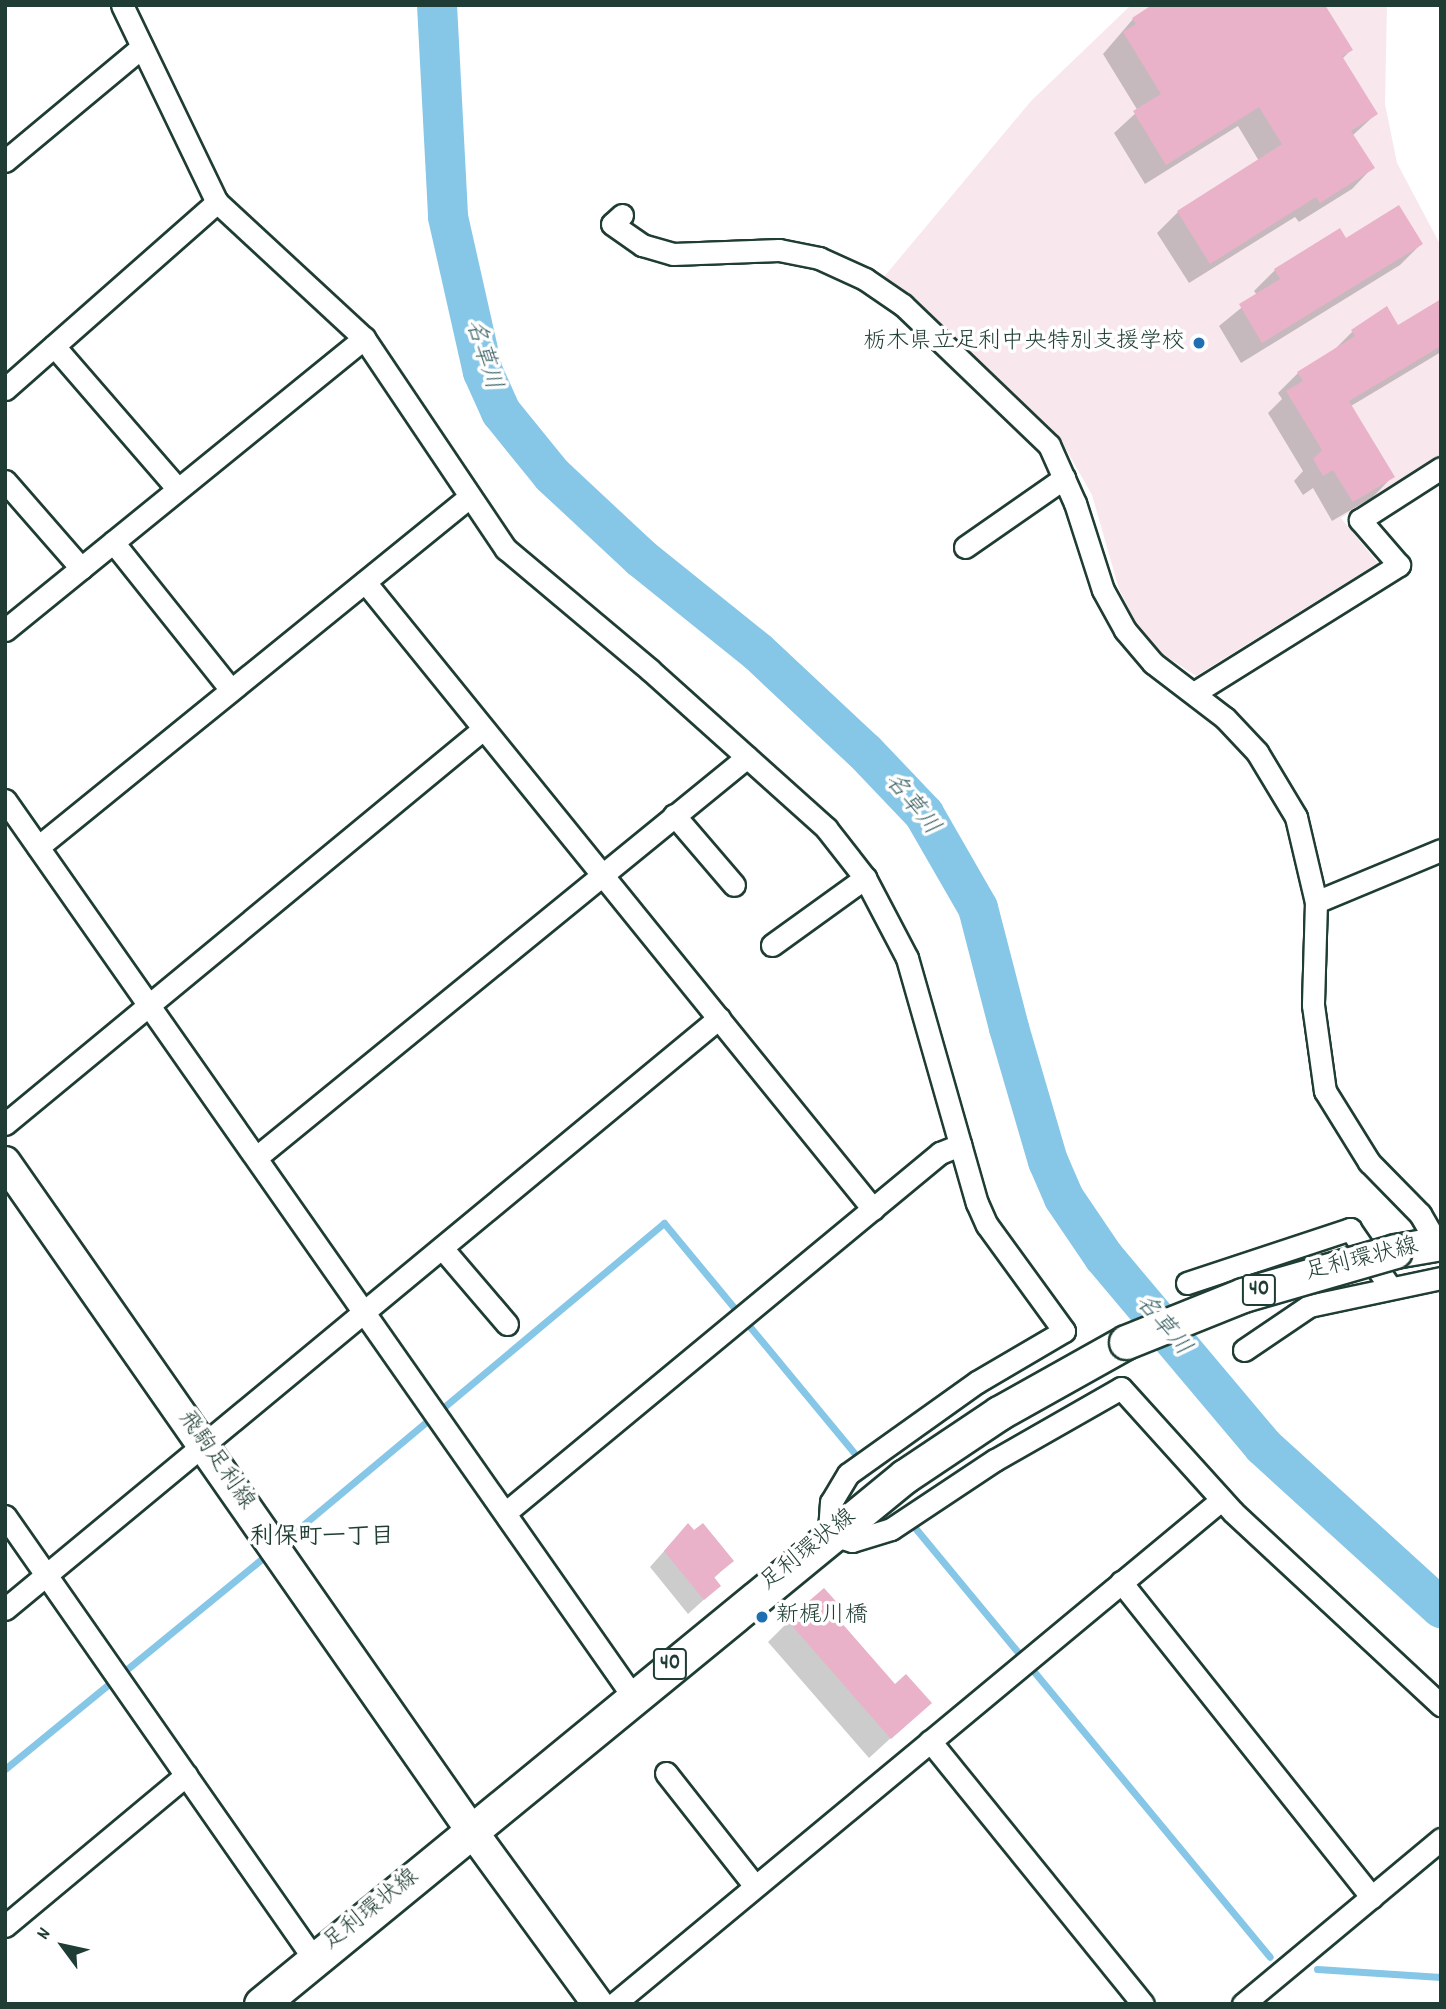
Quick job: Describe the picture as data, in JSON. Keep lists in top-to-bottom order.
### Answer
{
  "streets": {
    "main road": ["足利環状線", "40", "飛駒足利線"]
  },
  "crossings": [
    ["足利環状線", "飛駒足利線"]
  ],
  "districts": ["利保町一丁目"],
  "water": ["名草川"],
  "places": ["栃木県立足利中央特別支援学校", "新梶川橋"],
  "north": "top left"
}
